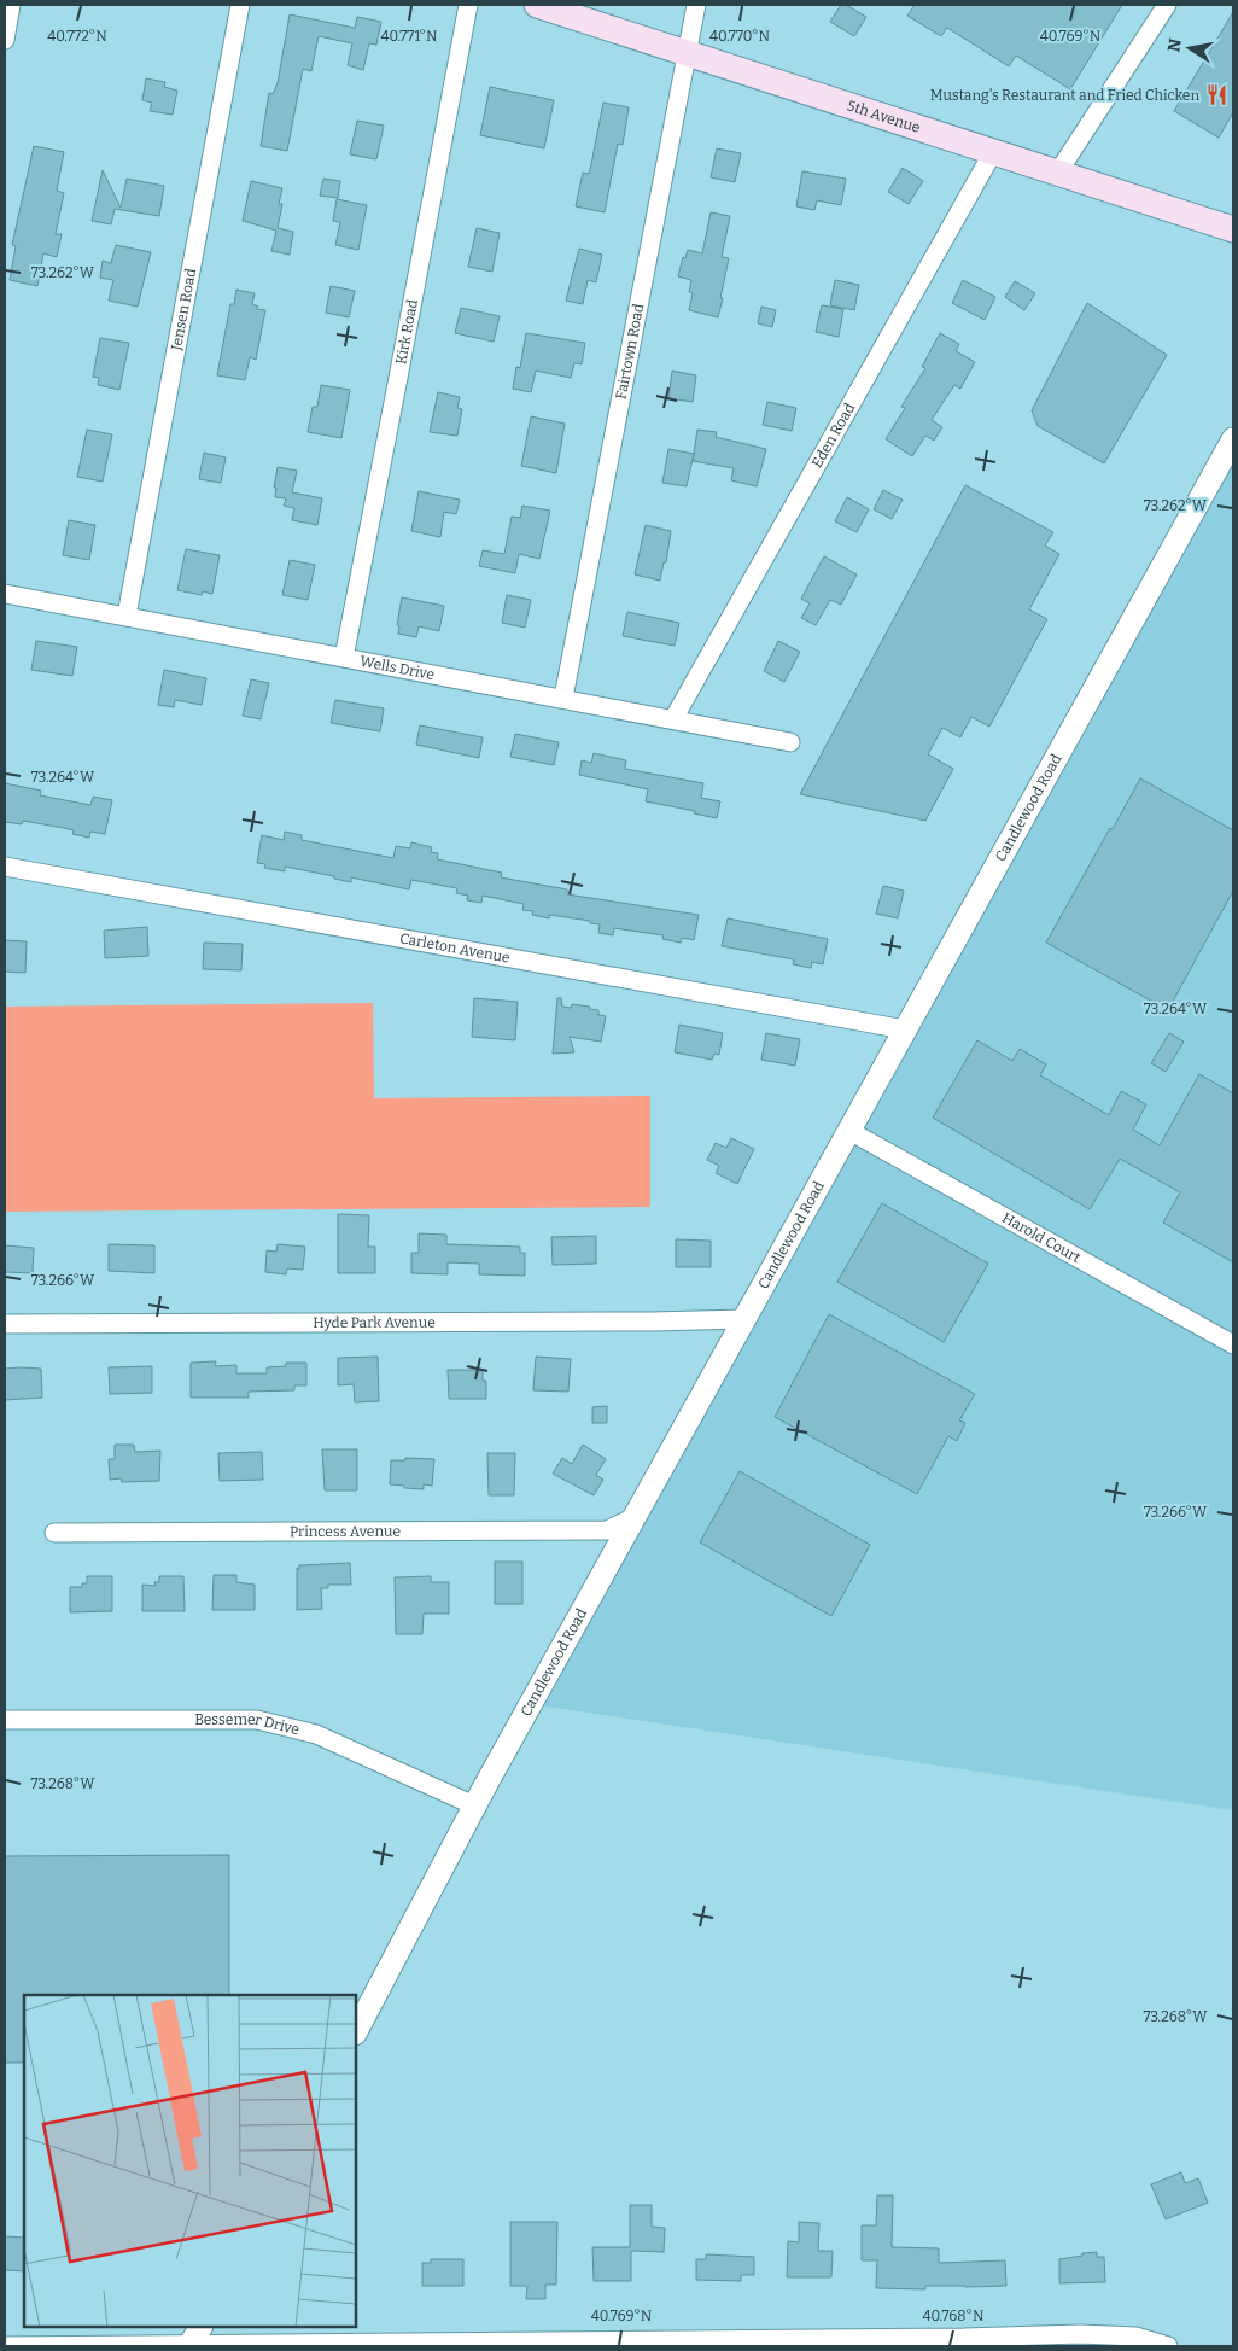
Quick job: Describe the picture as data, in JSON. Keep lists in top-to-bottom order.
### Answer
{
  "streets": {
    "main road": ["5th Avenue"],
    "street": [
      "Jensen Road",
      "Kirk Road",
      "Fairtown Road",
      "Eden Road",
      "Wells Drive",
      "Candlewood Road",
      "Carleton Avenue",
      "Harold Court",
      "Hyde Park Avenue",
      "Princess Avenue",
      "Bessemer Drive"
    ]
  },
  "crossings": [
    ["5th Avenue", "Fairtown Road"],
    ["5th Avenue", "Eden Road"],
    ["Jensen Road", "Wells Drive"],
    ["Kirk Road", "Wells Drive"],
    ["Fairtown Road", "Wells Drive"],
    ["Eden Road", "Wells Drive"],
    ["Candlewood Road", "Carleton Avenue"],
    ["Candlewood Road", "Harold Court"],
    ["Candlewood Road", "Hyde Park Avenue"],
    ["Candlewood Road", "Princess Avenue"],
    ["Candlewood Road", "Bessemer Drive"]
  ],
  "places": {
    "restaurant": ["Mustang's Restaurant and Fried Chicken"]
  },
  "north": "left",
  "coordinates": [
    "40.772°N",
    "40.771°N",
    "40.770°N",
    "40.769°N",
    "73.262°W",
    "73.264°W",
    "73.266°W",
    "73.268°W",
    "40.768°N"
  ]
}
